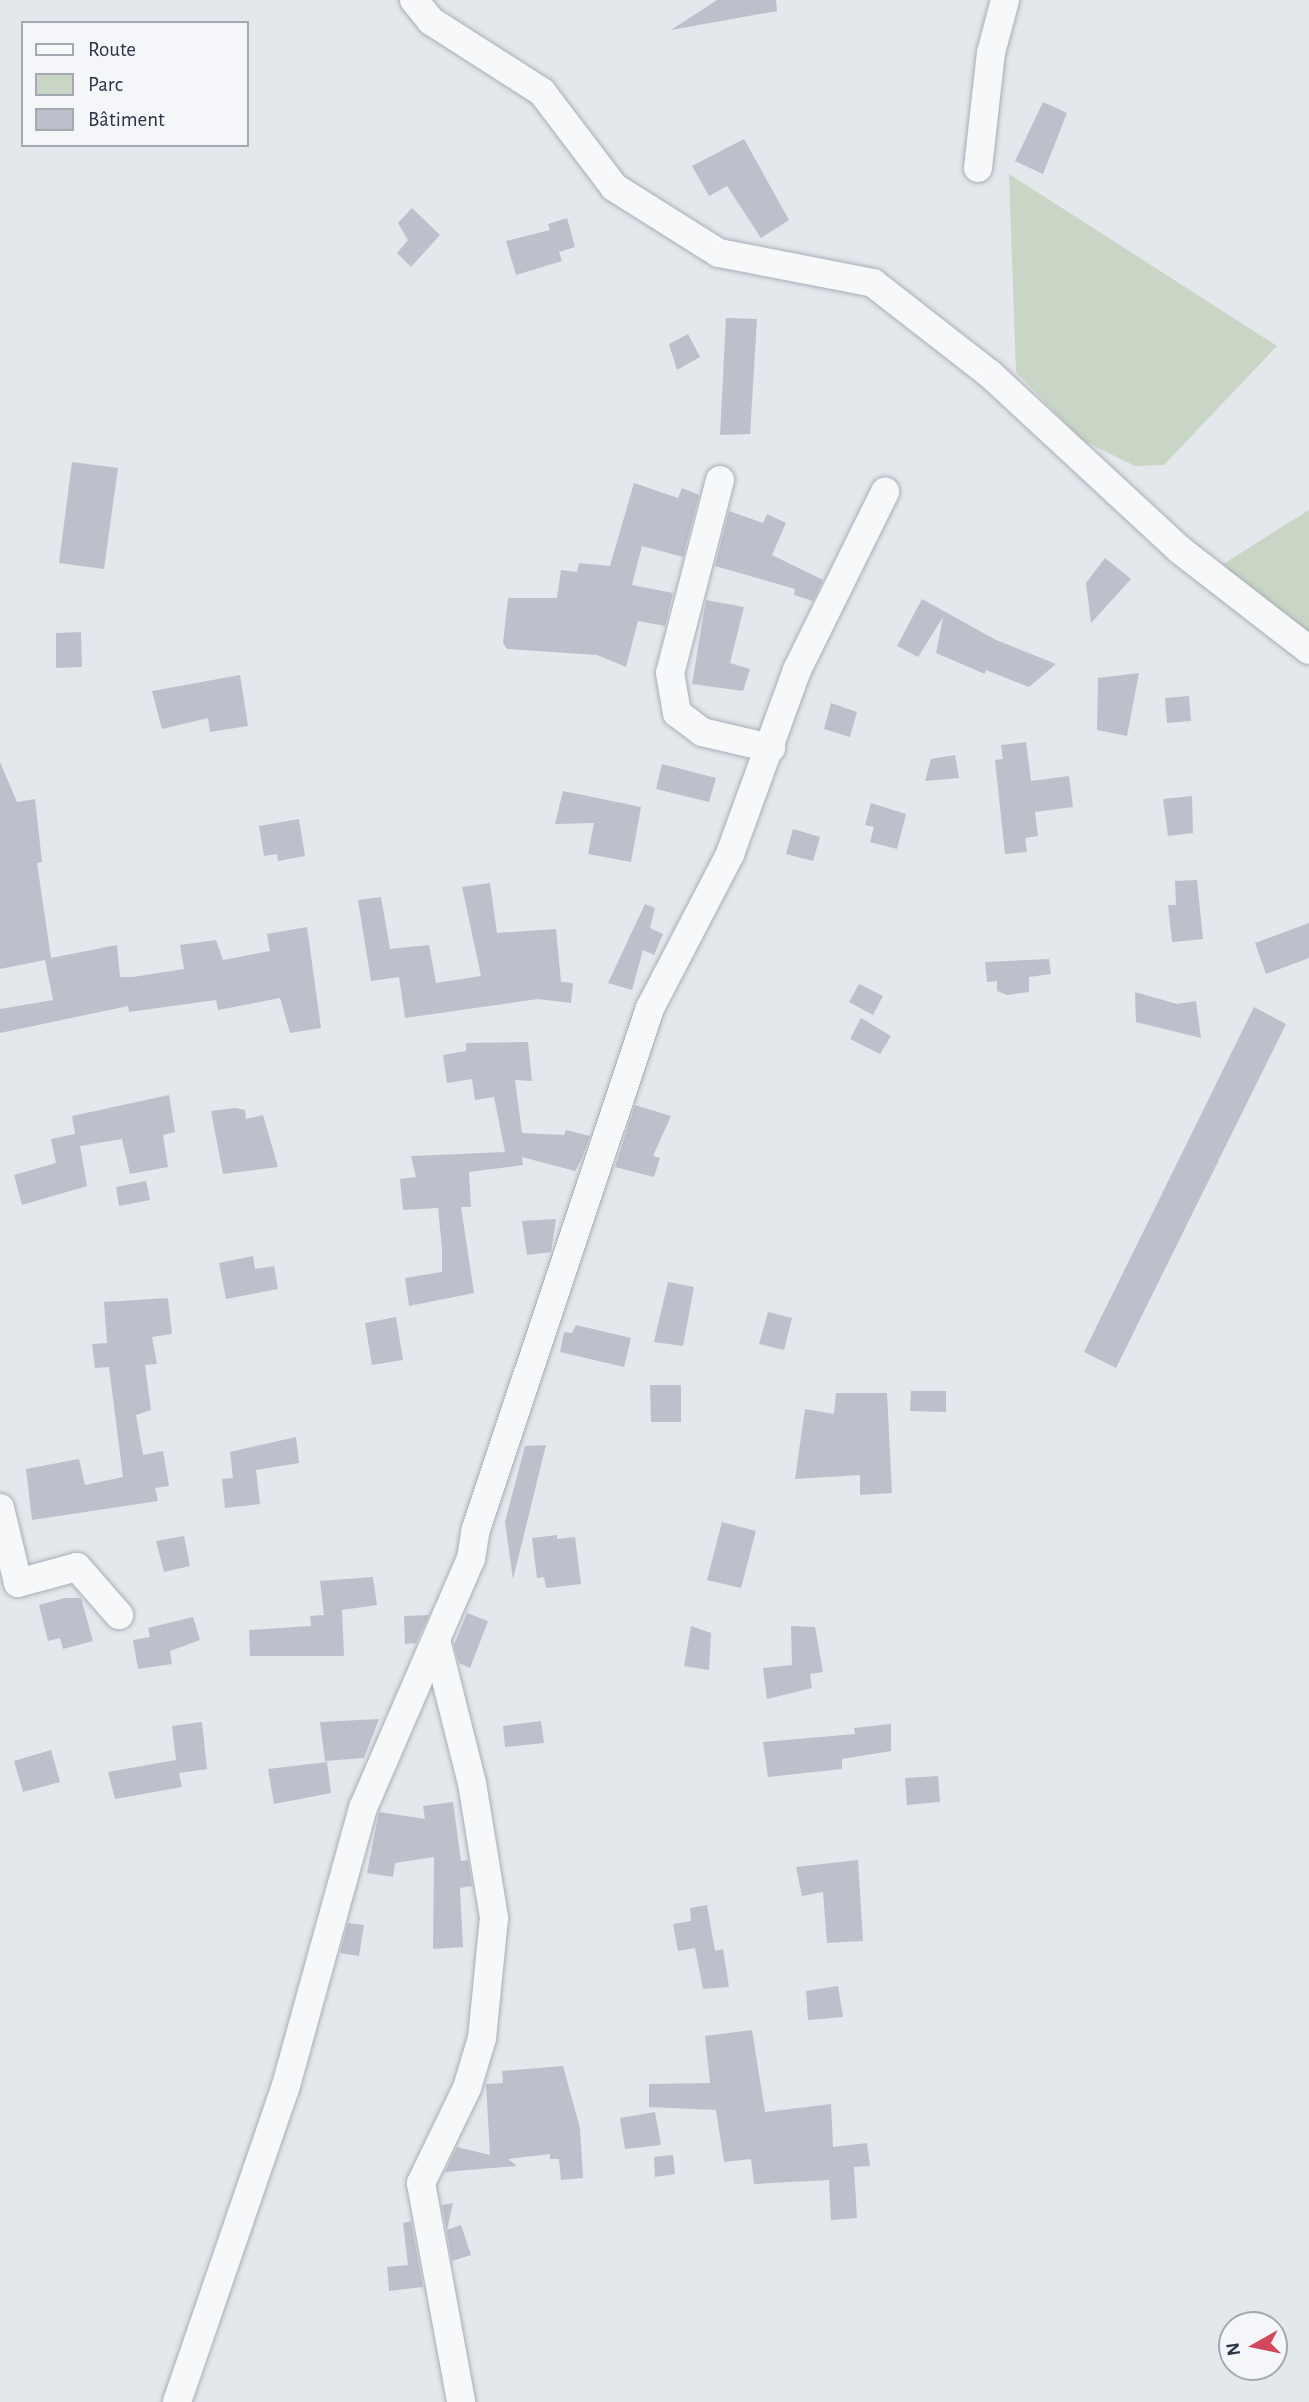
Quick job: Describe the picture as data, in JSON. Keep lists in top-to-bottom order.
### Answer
{
  "legend": ["Route", "Parc", "Bâtiment"],
  "north": "left"
}
